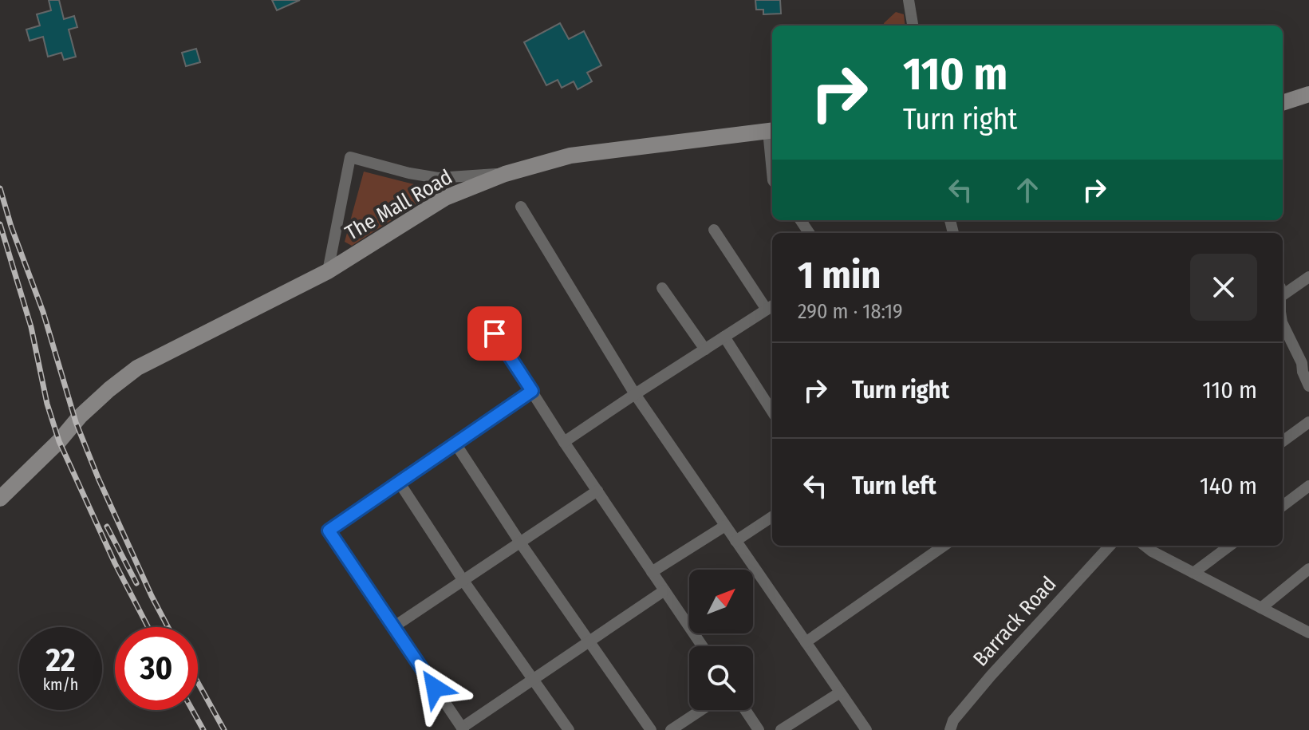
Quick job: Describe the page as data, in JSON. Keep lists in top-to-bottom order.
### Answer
{
  "streets": {
    "street": ["The Mall Road", "Barrack Road"]
  },
  "north": "top right",
  "page": {
    "turn": ["110 m", "Turn right"],
    "heading": ["1 min", "290 m · 18:19"],
    "list": [
      {
        "name": "Turn right",
        "value": "110 m"
      },
      {
        "name": "Turn left",
        "value": "140 m"
      }
    ],
    "speed": "22 km/h",
    "limit": "30"
  }
}
